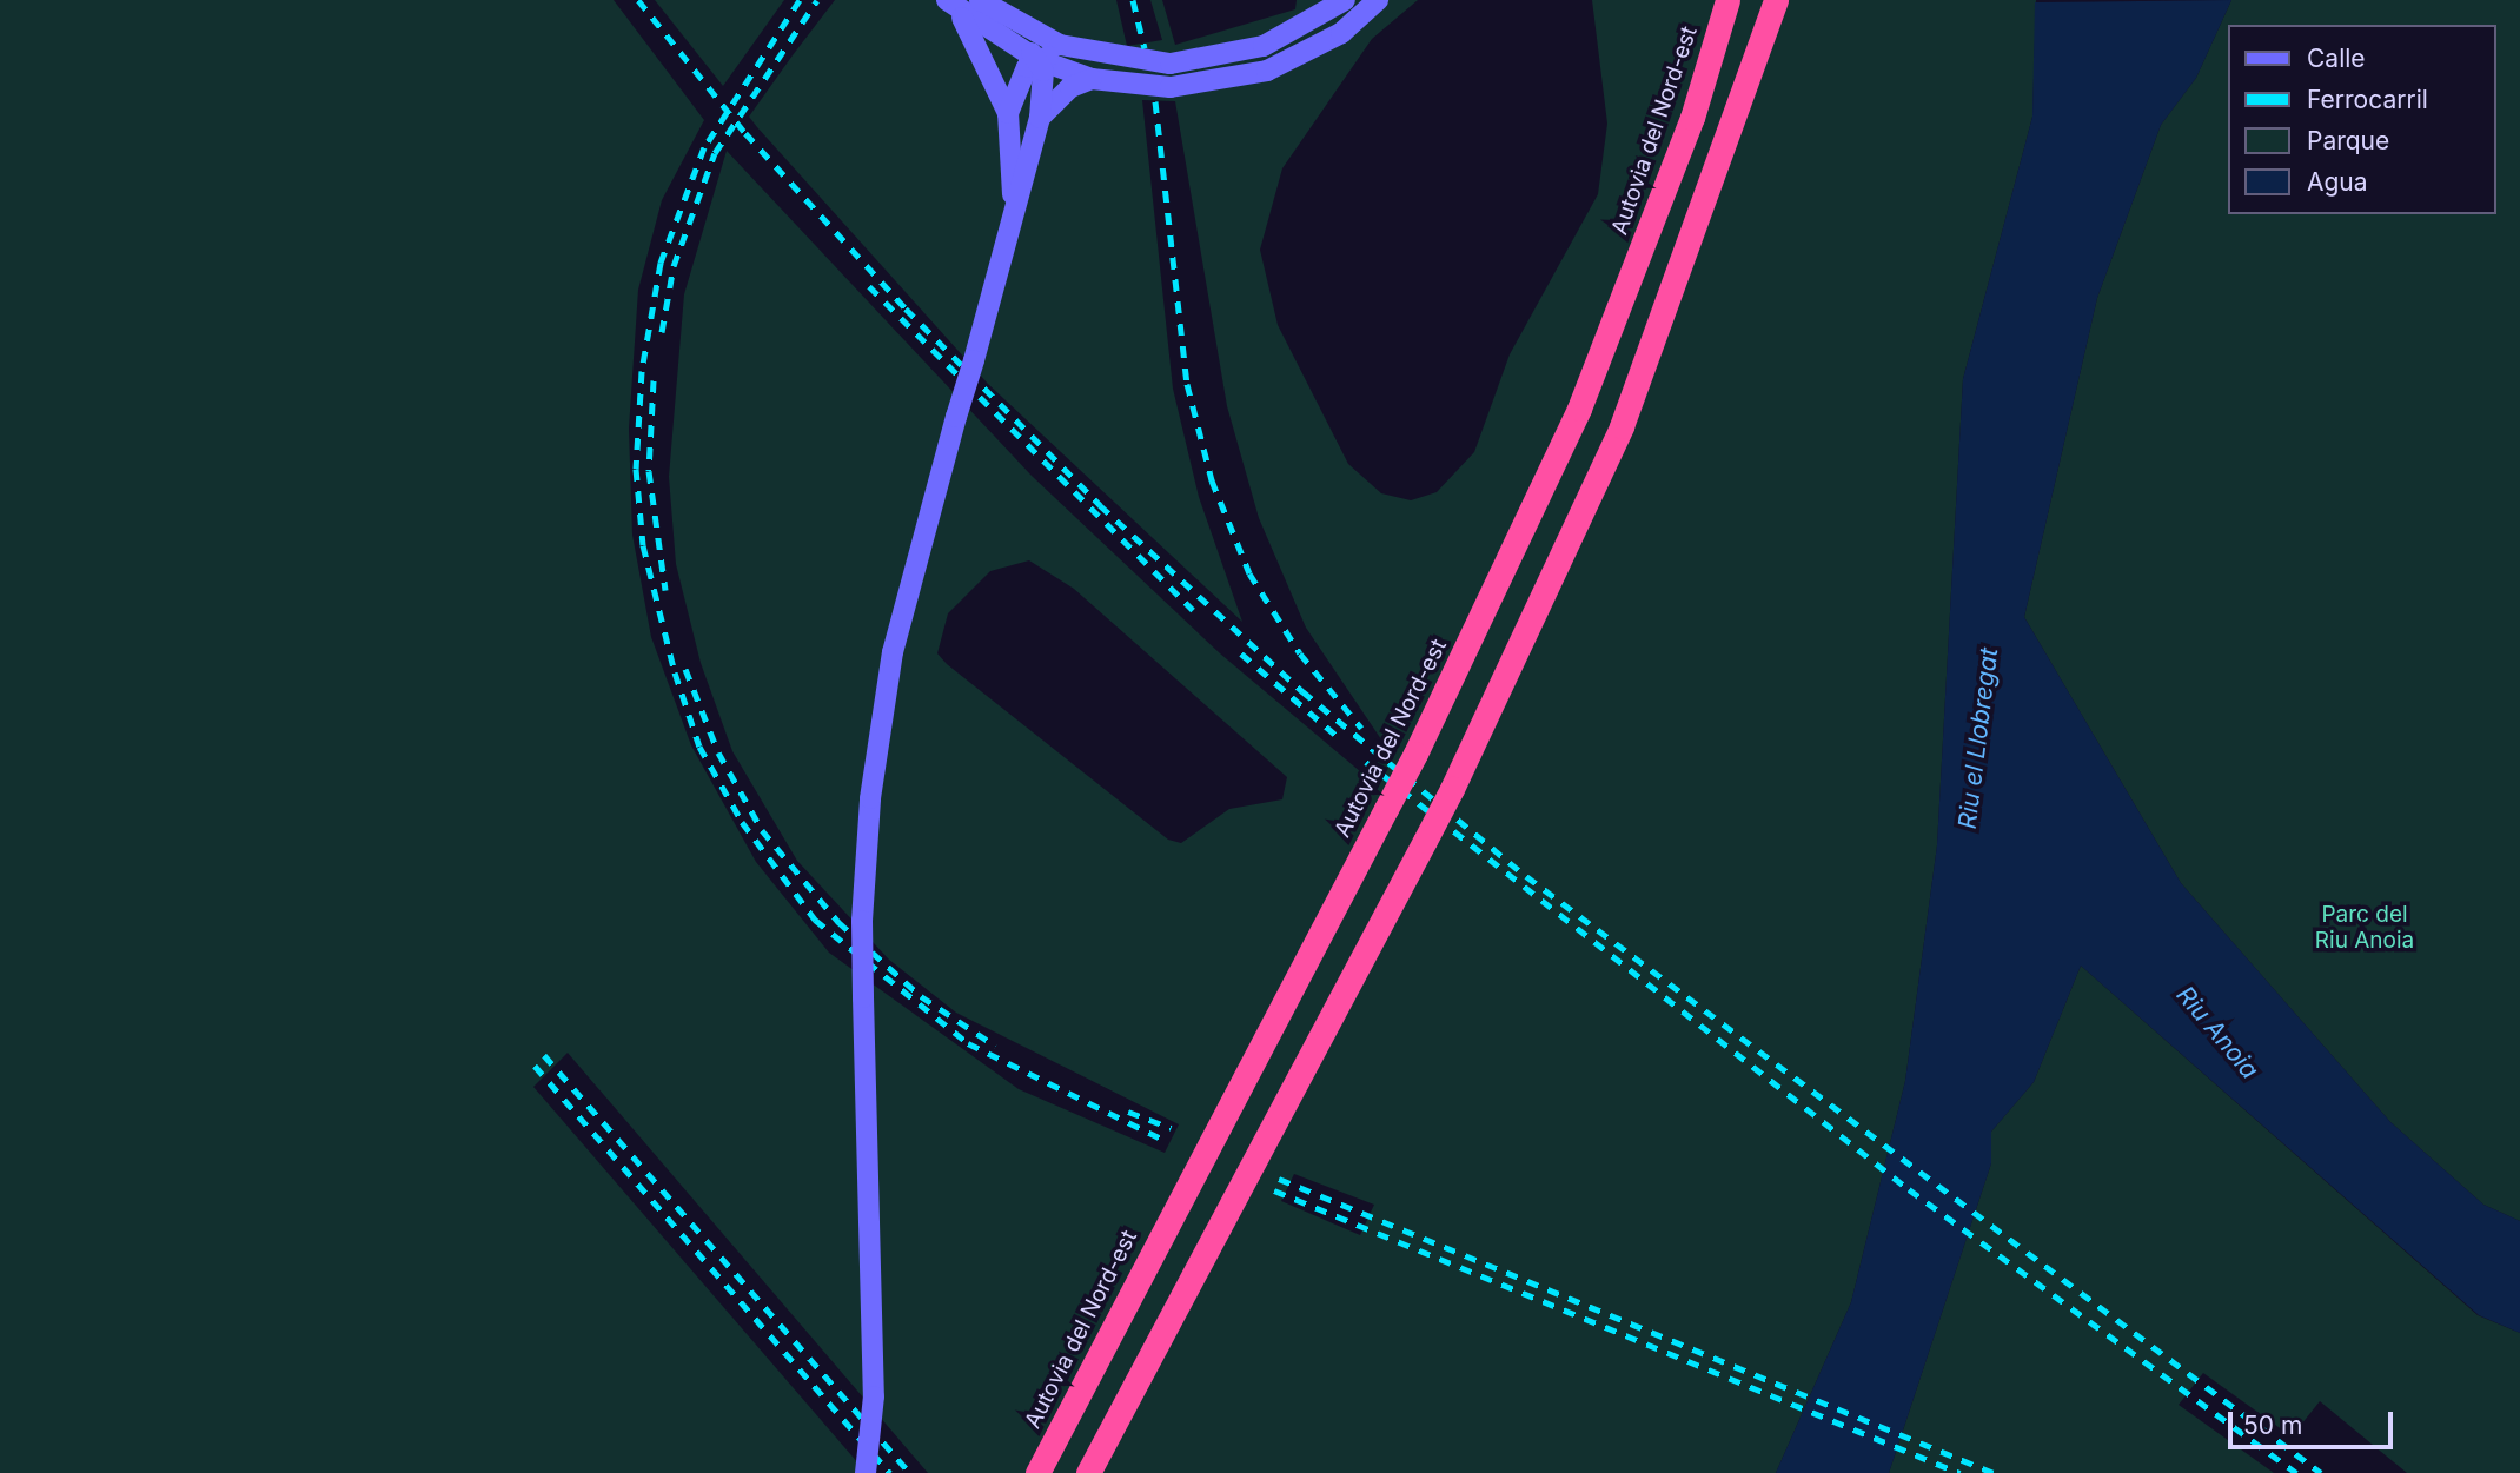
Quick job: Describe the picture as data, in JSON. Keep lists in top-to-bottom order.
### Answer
{
  "streets": {
    "highway": ["Autovia del Nord-est"]
  },
  "water": ["Riu el Llobregat", "Riu Anoia"],
  "parks": ["Parc del Riu Anoia"],
  "legend": [
    "Calle",
    "Ferrocarril",
    "Parque",
    "Agua"
  ],
  "scale_bar": "50 m"
}
